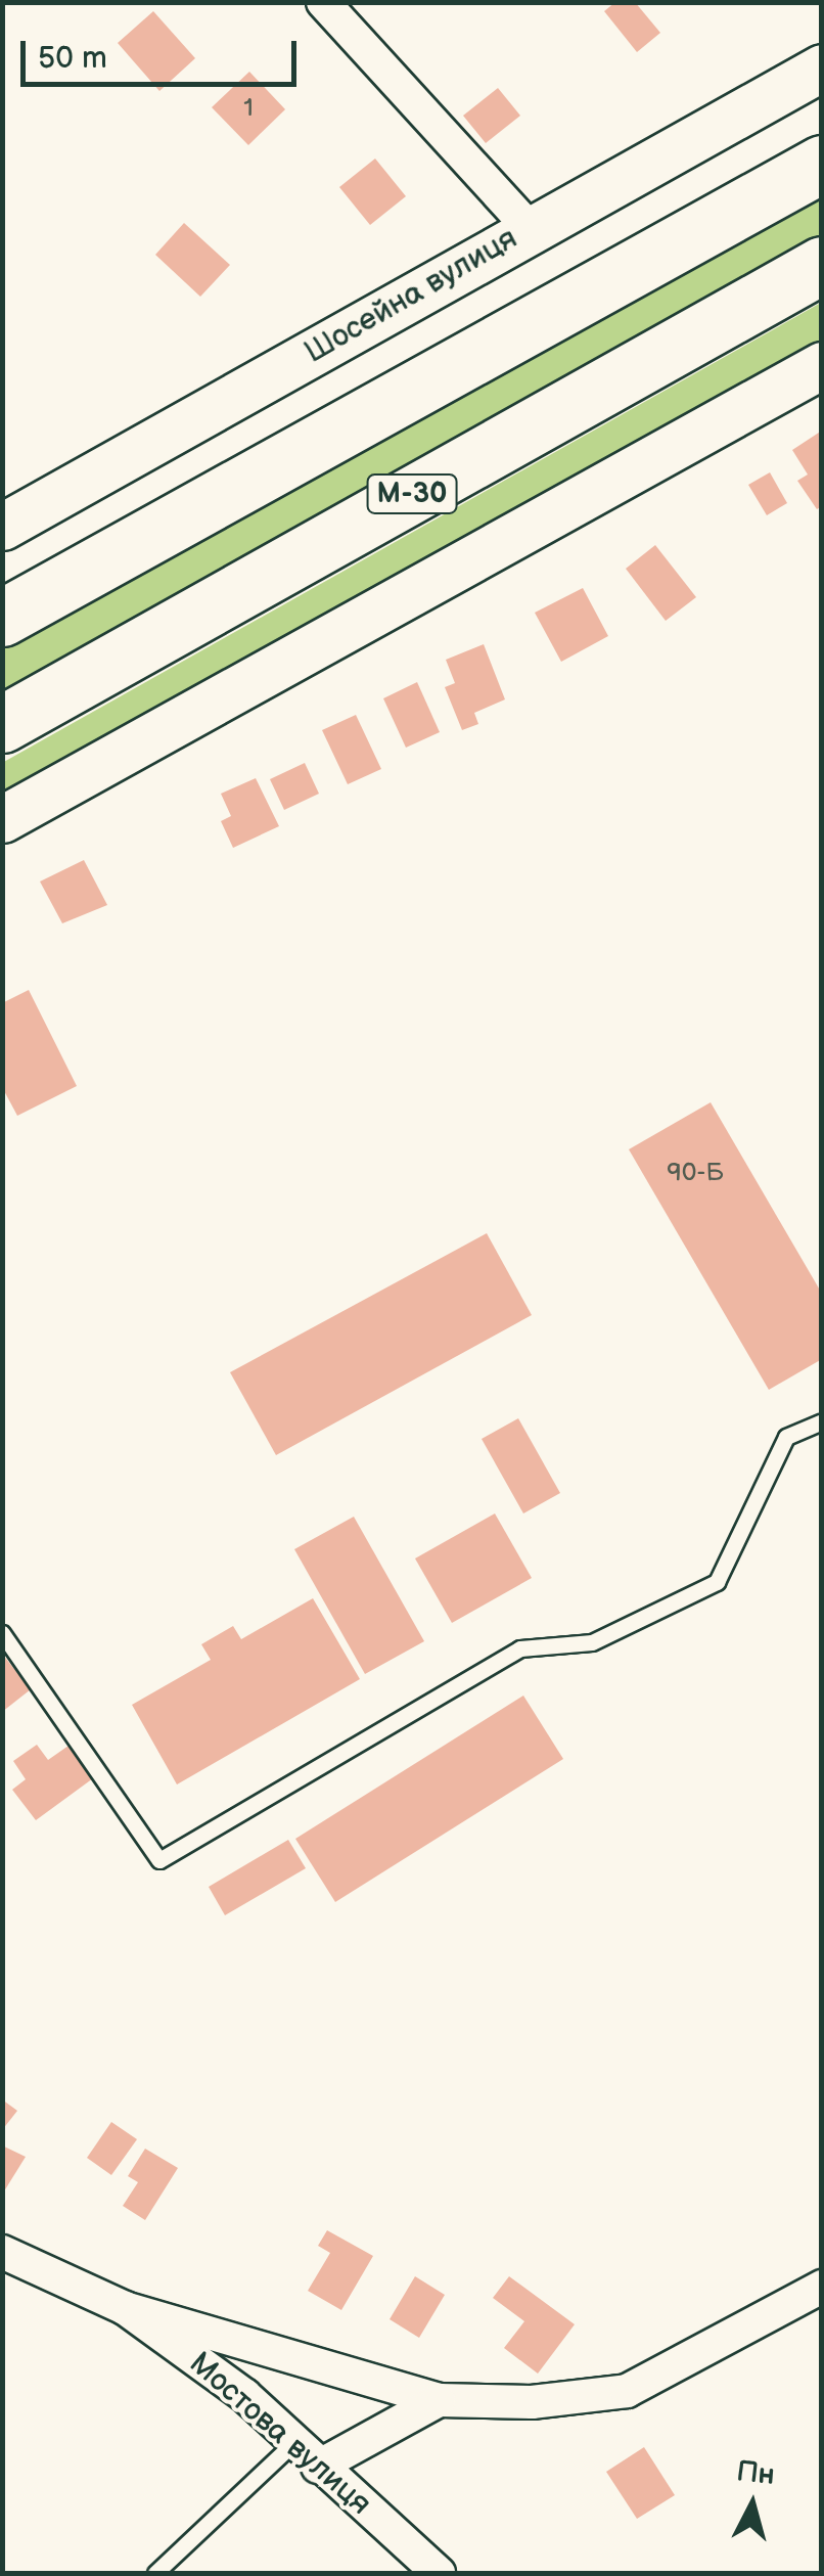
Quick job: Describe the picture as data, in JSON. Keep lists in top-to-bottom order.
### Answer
{
  "streets": {
    "highway": ["М-30"],
    "street": ["Шосейна вулиця", "Мостова вулиця"]
  },
  "house_numbers": ["1", "90-Б"],
  "scale_bar": "50 m",
  "north": "top"
}
